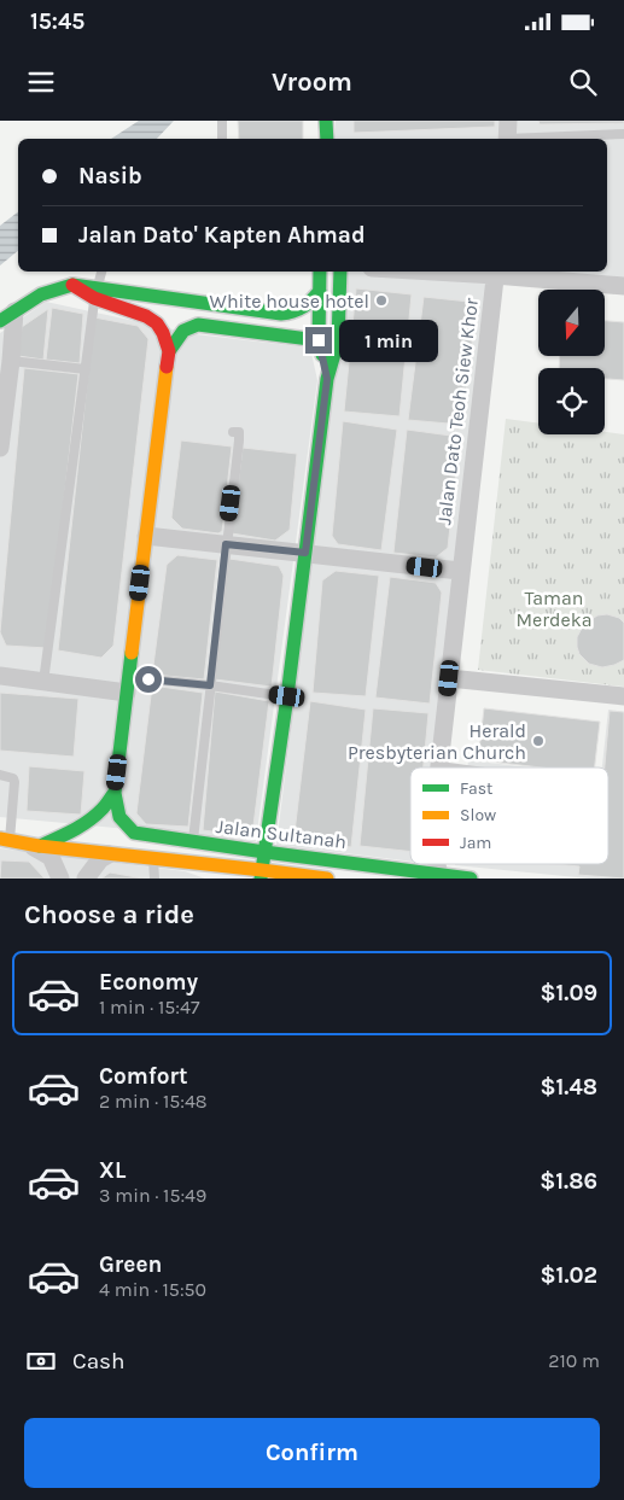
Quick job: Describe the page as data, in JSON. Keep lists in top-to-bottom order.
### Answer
{
  "streets": {
    "street": ["Jalan Dato Teoh Siew Khor", "Jalan Sultanah"]
  },
  "parks": ["Taman Merdeka"],
  "places": ["White house hotel", "Herald Presbyterian Church"],
  "legend": ["Fast", "Slow", "Jam"],
  "north": "bottom",
  "page": {
    "status": "15:45",
    "header": "Vroom",
    "banner": ["Nasib", "Jalan Dato' Kapten Ahmad"],
    "bubble": "1 min",
    "heading": "Choose a ride",
    "list": [
      {
        "name": "Economy",
        "note": "1 min · 15:47",
        "value": "$1.09"
      },
      {
        "name": "Comfort",
        "note": "2 min · 15:48",
        "value": "$1.48"
      },
      {
        "name": "XL",
        "note": "3 min · 15:49",
        "value": "$1.86"
      },
      {
        "name": "Green",
        "note": "4 min · 15:50",
        "value": "$1.02"
      }
    ],
    "pay": ["Cash", "210 m"],
    "buttons": "Confirm"
  }
}
